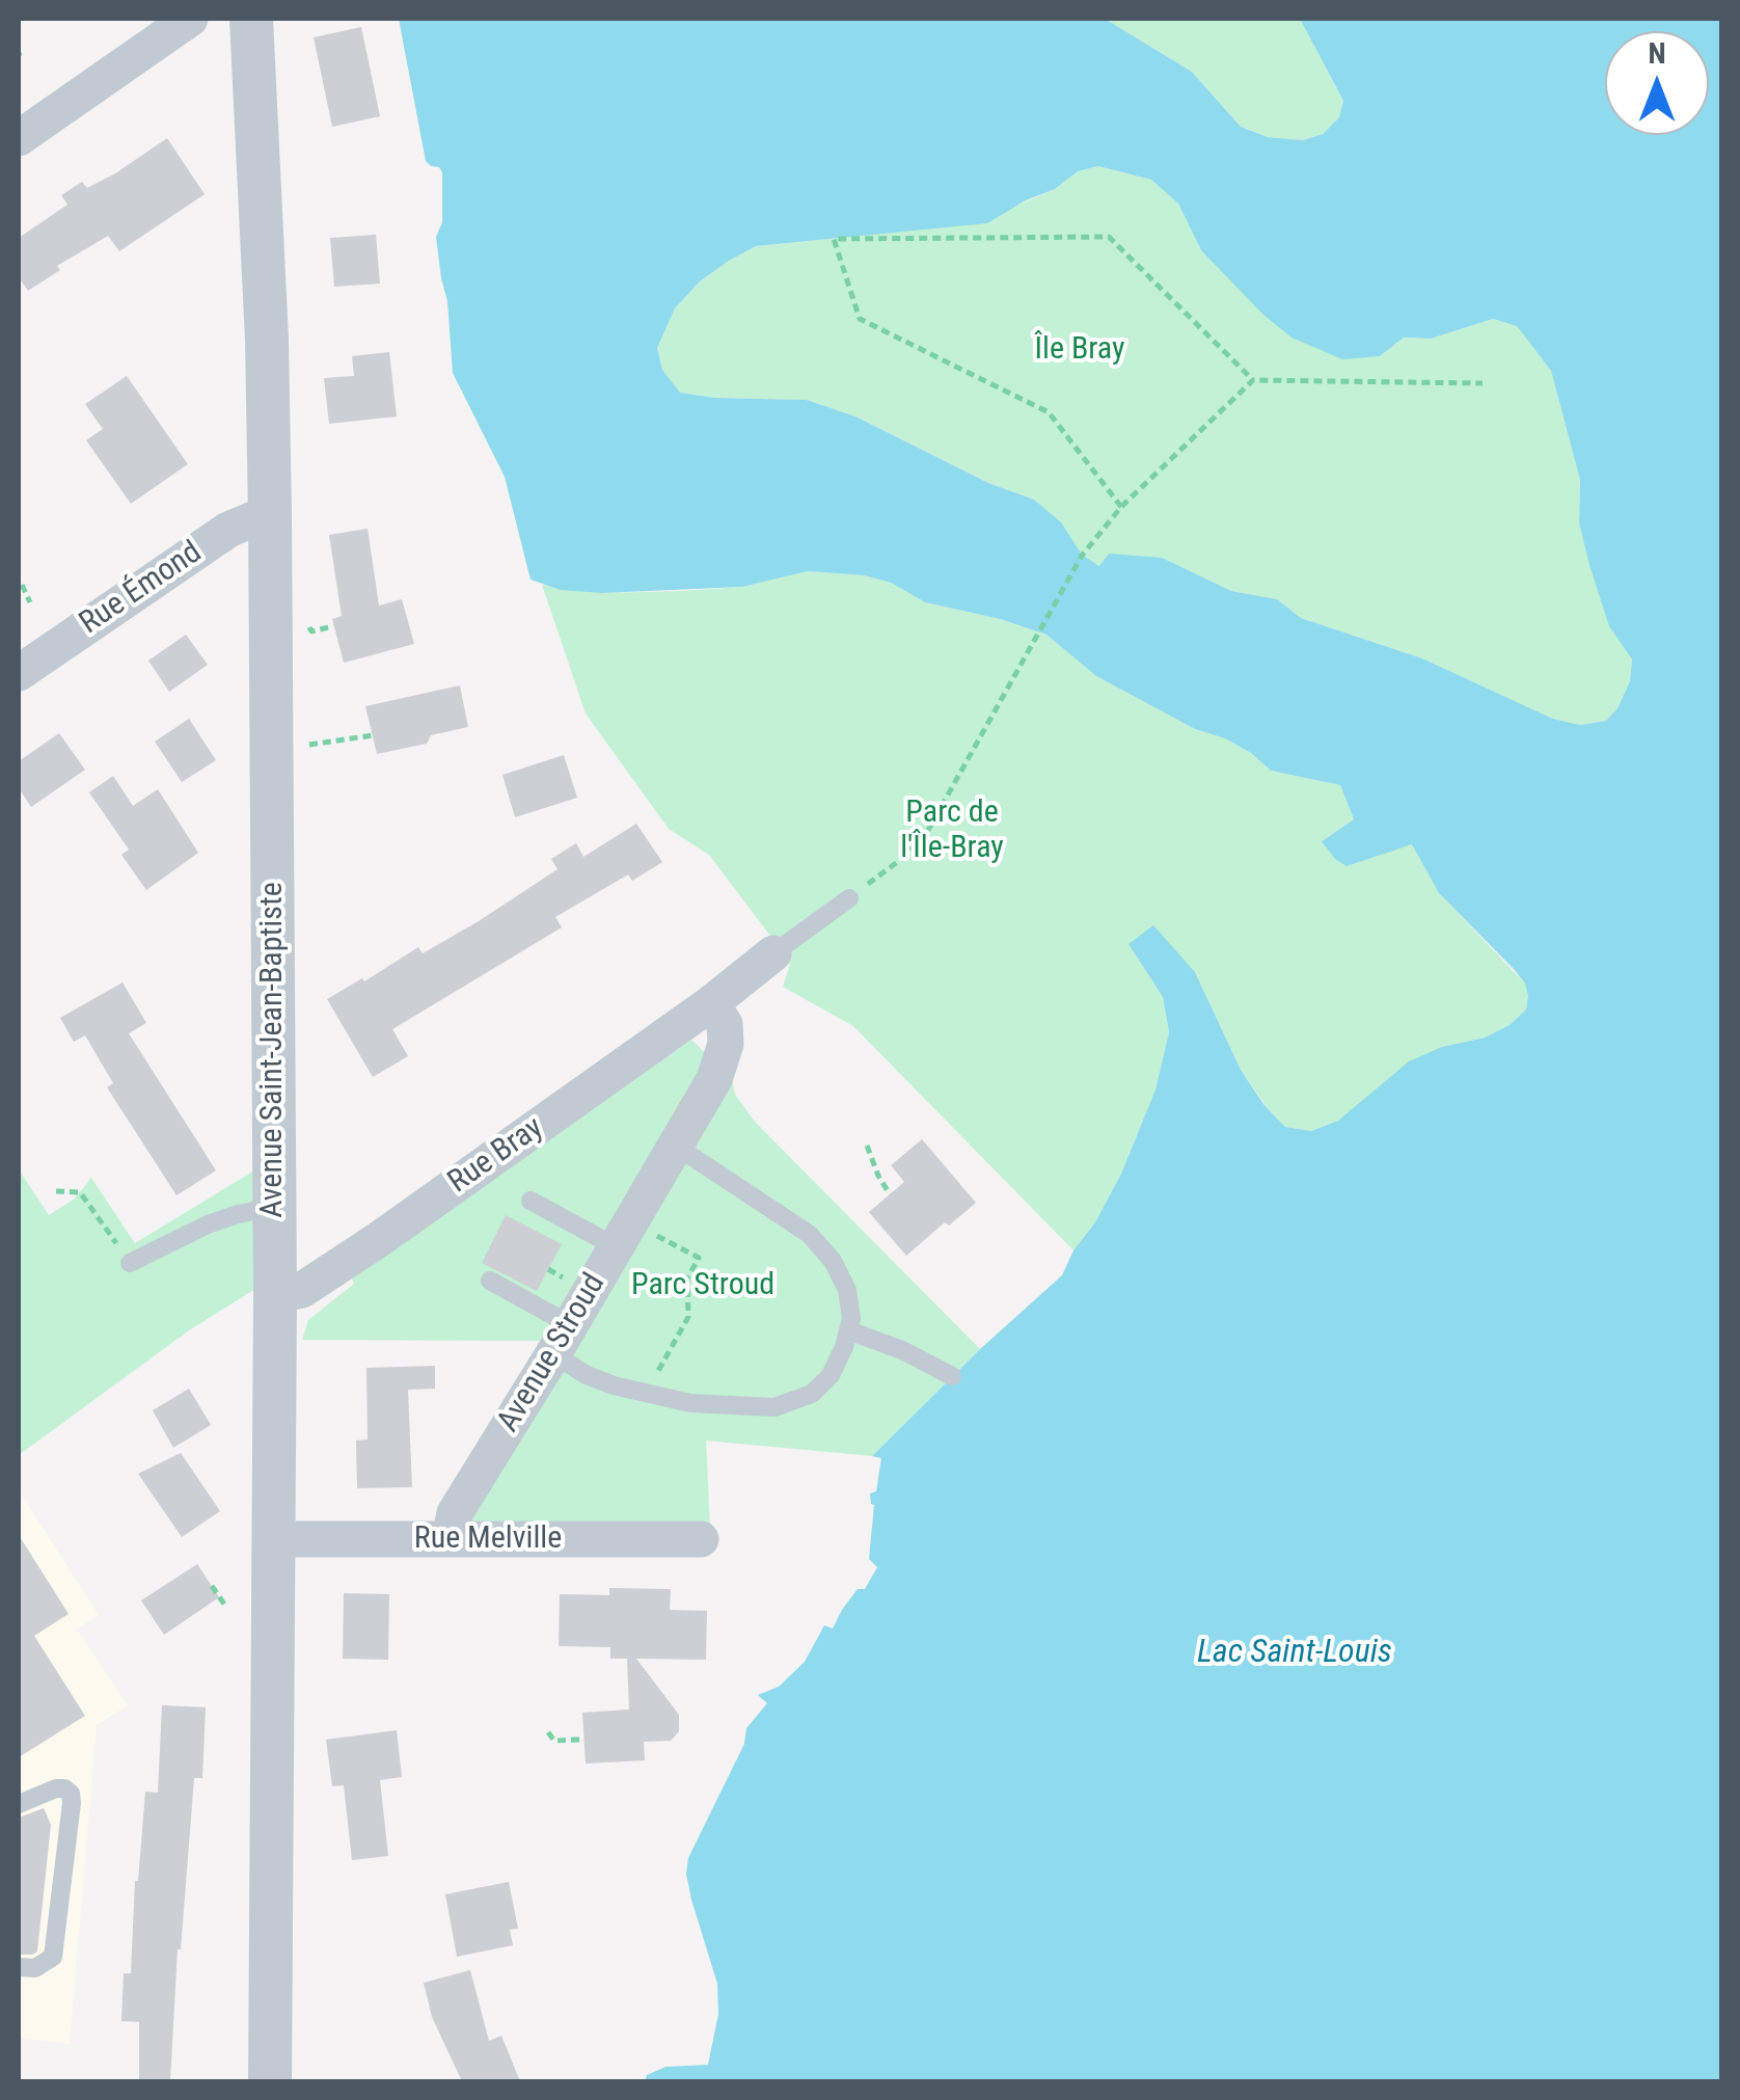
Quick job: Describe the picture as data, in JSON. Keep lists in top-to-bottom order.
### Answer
{
  "streets": {
    "street": [
      "Rue Émond",
      "Avenue Saint-Jean-Baptiste",
      "Rue Bray",
      "Avenue Stroud",
      "Rue Melville"
    ]
  },
  "crossings": [
    ["Rue Émond", "Avenue Saint-Jean-Baptiste"],
    ["Avenue Saint-Jean-Baptiste", "Rue Bray"],
    ["Avenue Saint-Jean-Baptiste", "Rue Melville"],
    ["Rue Bray", "Avenue Stroud"],
    ["Avenue Stroud", "Rue Melville"]
  ],
  "water": ["Lac Saint-Louis"],
  "parks": ["Île Bray", "Parc de l'Île-Bray", "Parc Stroud"],
  "north": "top"
}
